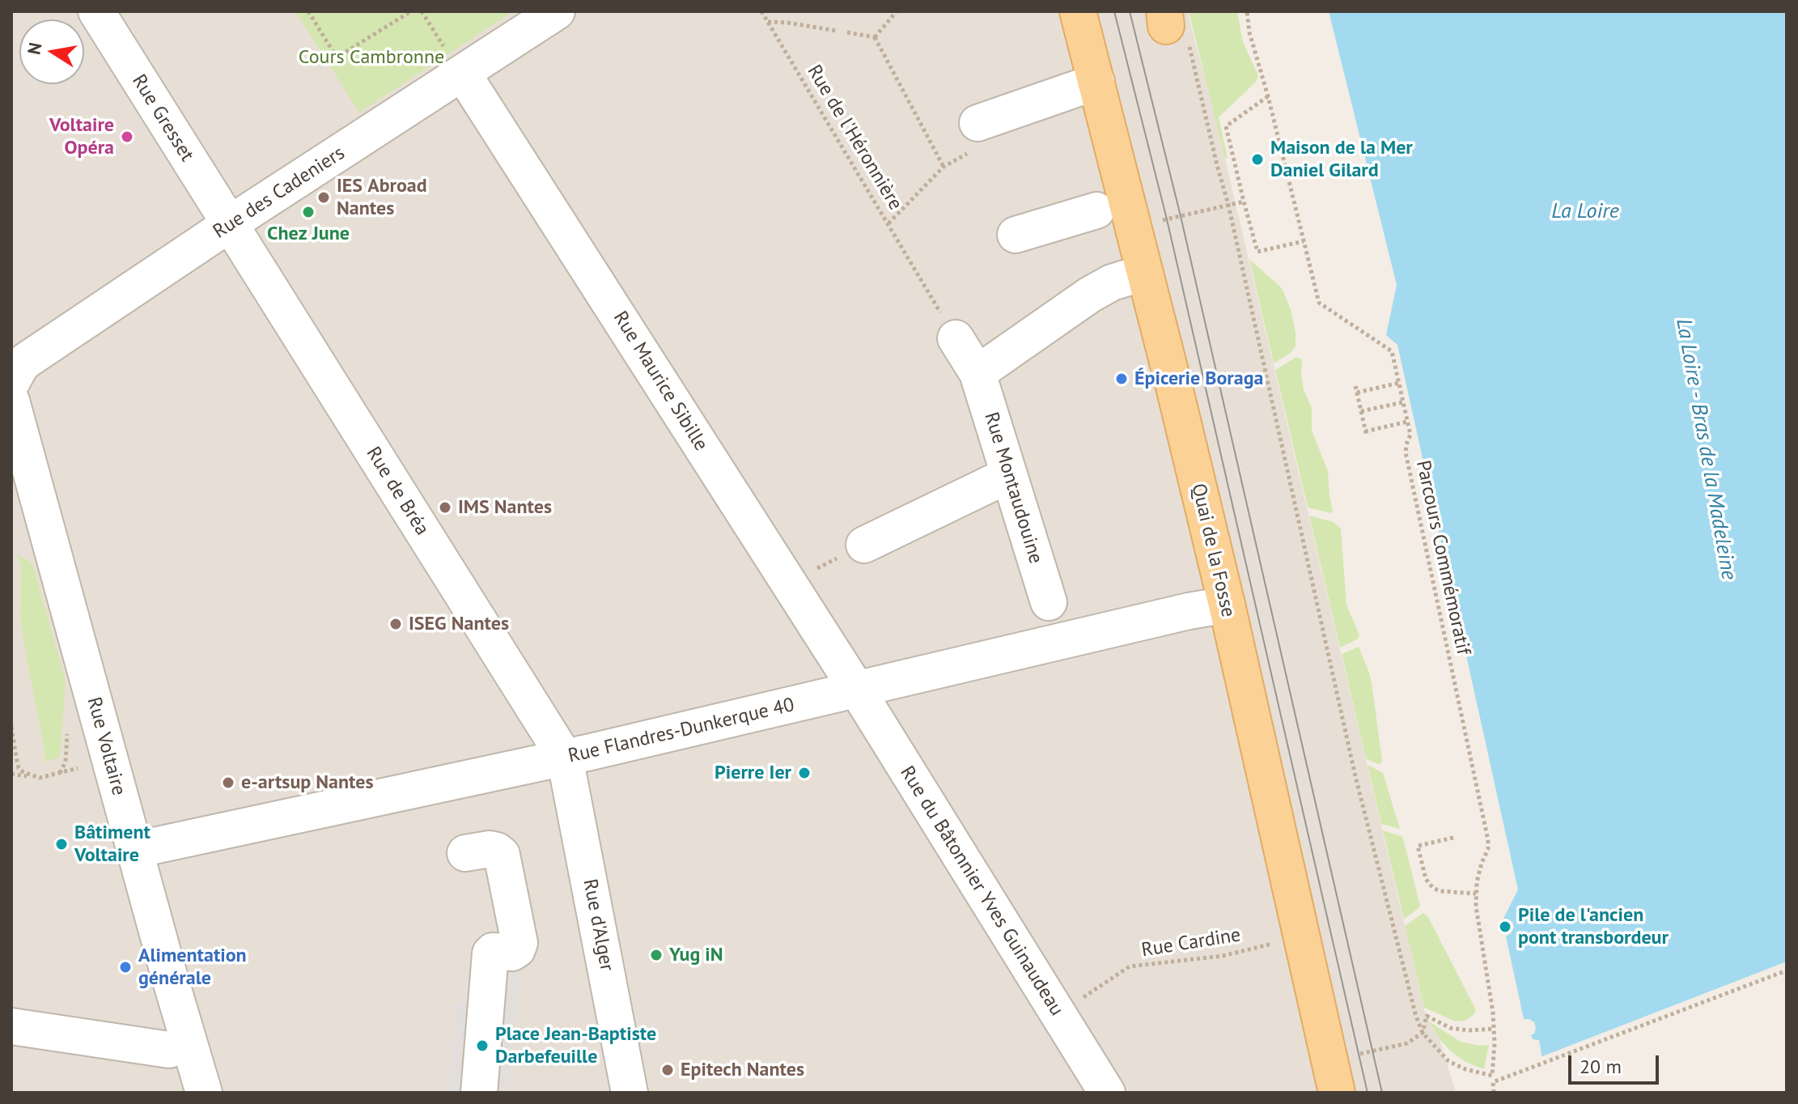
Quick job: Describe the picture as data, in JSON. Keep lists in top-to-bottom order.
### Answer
{
  "streets": {
    "main road": ["Quai de la Fosse"],
    "street": [
      "Rue Gresset",
      "Rue des Cadeniers",
      "Rue Maurice Sibille",
      "Rue Montaudouine",
      "Rue de Bréa",
      "Rue Flandres-Dunkerque 40",
      "Rue Voltaire",
      "Rue du Bâtonnier Yves Guinaudeau",
      "Rue d'Alger"
    ],
    "path": ["Rue de l'Héronnière", "Parcours Commémoratif", "Rue Cardine"]
  },
  "crossings": [
    ["Rue Gresset", "Rue des Cadeniers"],
    ["Rue Gresset", "Rue de Bréa"],
    ["Rue des Cadeniers", "Rue Maurice Sibille"],
    ["Rue des Cadeniers", "Rue de Bréa"],
    ["Rue Maurice Sibille", "Rue Flandres-Dunkerque 40"],
    ["Rue Maurice Sibille", "Rue du Bâtonnier Yves Guinaudeau"],
    ["Rue Montaudouine", "Rue Flandres-Dunkerque 40"],
    ["Rue de Bréa", "Rue Flandres-Dunkerque 40"],
    ["Rue de Bréa", "Rue d'Alger"],
    ["Quai de la Fosse", "Rue Flandres-Dunkerque 40"],
    ["Quai de la Fosse", "Rue Cardine"],
    ["Rue Flandres-Dunkerque 40", "Rue Voltaire"],
    ["Rue Flandres-Dunkerque 40", "Rue du Bâtonnier Yves Guinaudeau"],
    ["Rue Flandres-Dunkerque 40", "Rue d'Alger"]
  ],
  "water": ["La Loire", "La Loire - Bras de la Madeleine"],
  "parks": ["Cours Cambronne"],
  "places": [
    "Voltaire Opéra",
    "Maison de la Mer Daniel Gilard",
    "IES Abroad Nantes",
    "Chez June",
    "Épicerie Boraga",
    "IMS Nantes",
    "ISEG Nantes",
    "Pierre Ier",
    "e-artsup Nantes",
    "Bâtiment Voltaire",
    "Pile de l'ancien pont transbordeur",
    "Yug iN",
    "Alimentation générale",
    "Place Jean-Baptiste Darbefeuille",
    "Epitech Nantes"
  ],
  "scale_bar": "20 m",
  "north": "left"
}
